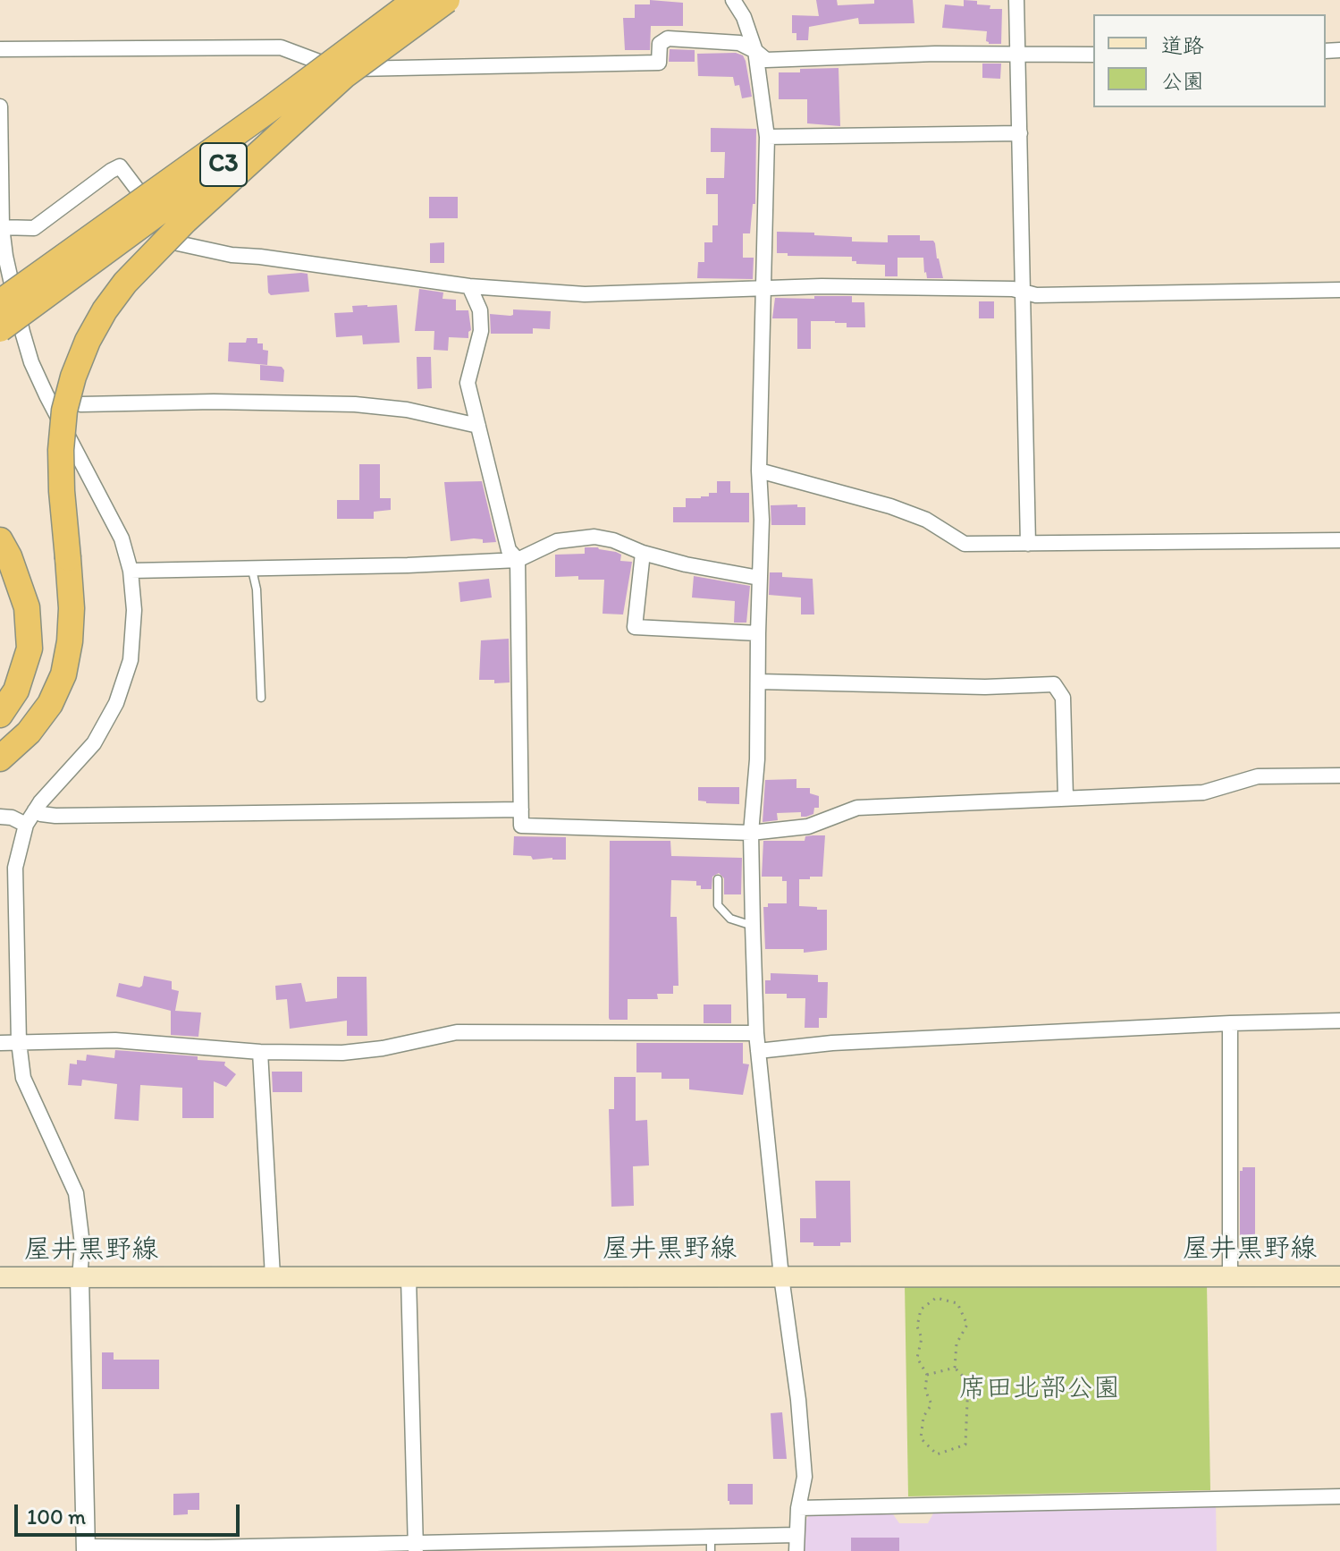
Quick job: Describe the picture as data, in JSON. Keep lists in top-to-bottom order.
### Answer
{
  "streets": {
    "highway": ["C3"],
    "main road": ["屋井黒野線"]
  },
  "parks": ["席田北部公園"],
  "legend": ["道路", "公園"],
  "scale_bar": "100 m"
}
